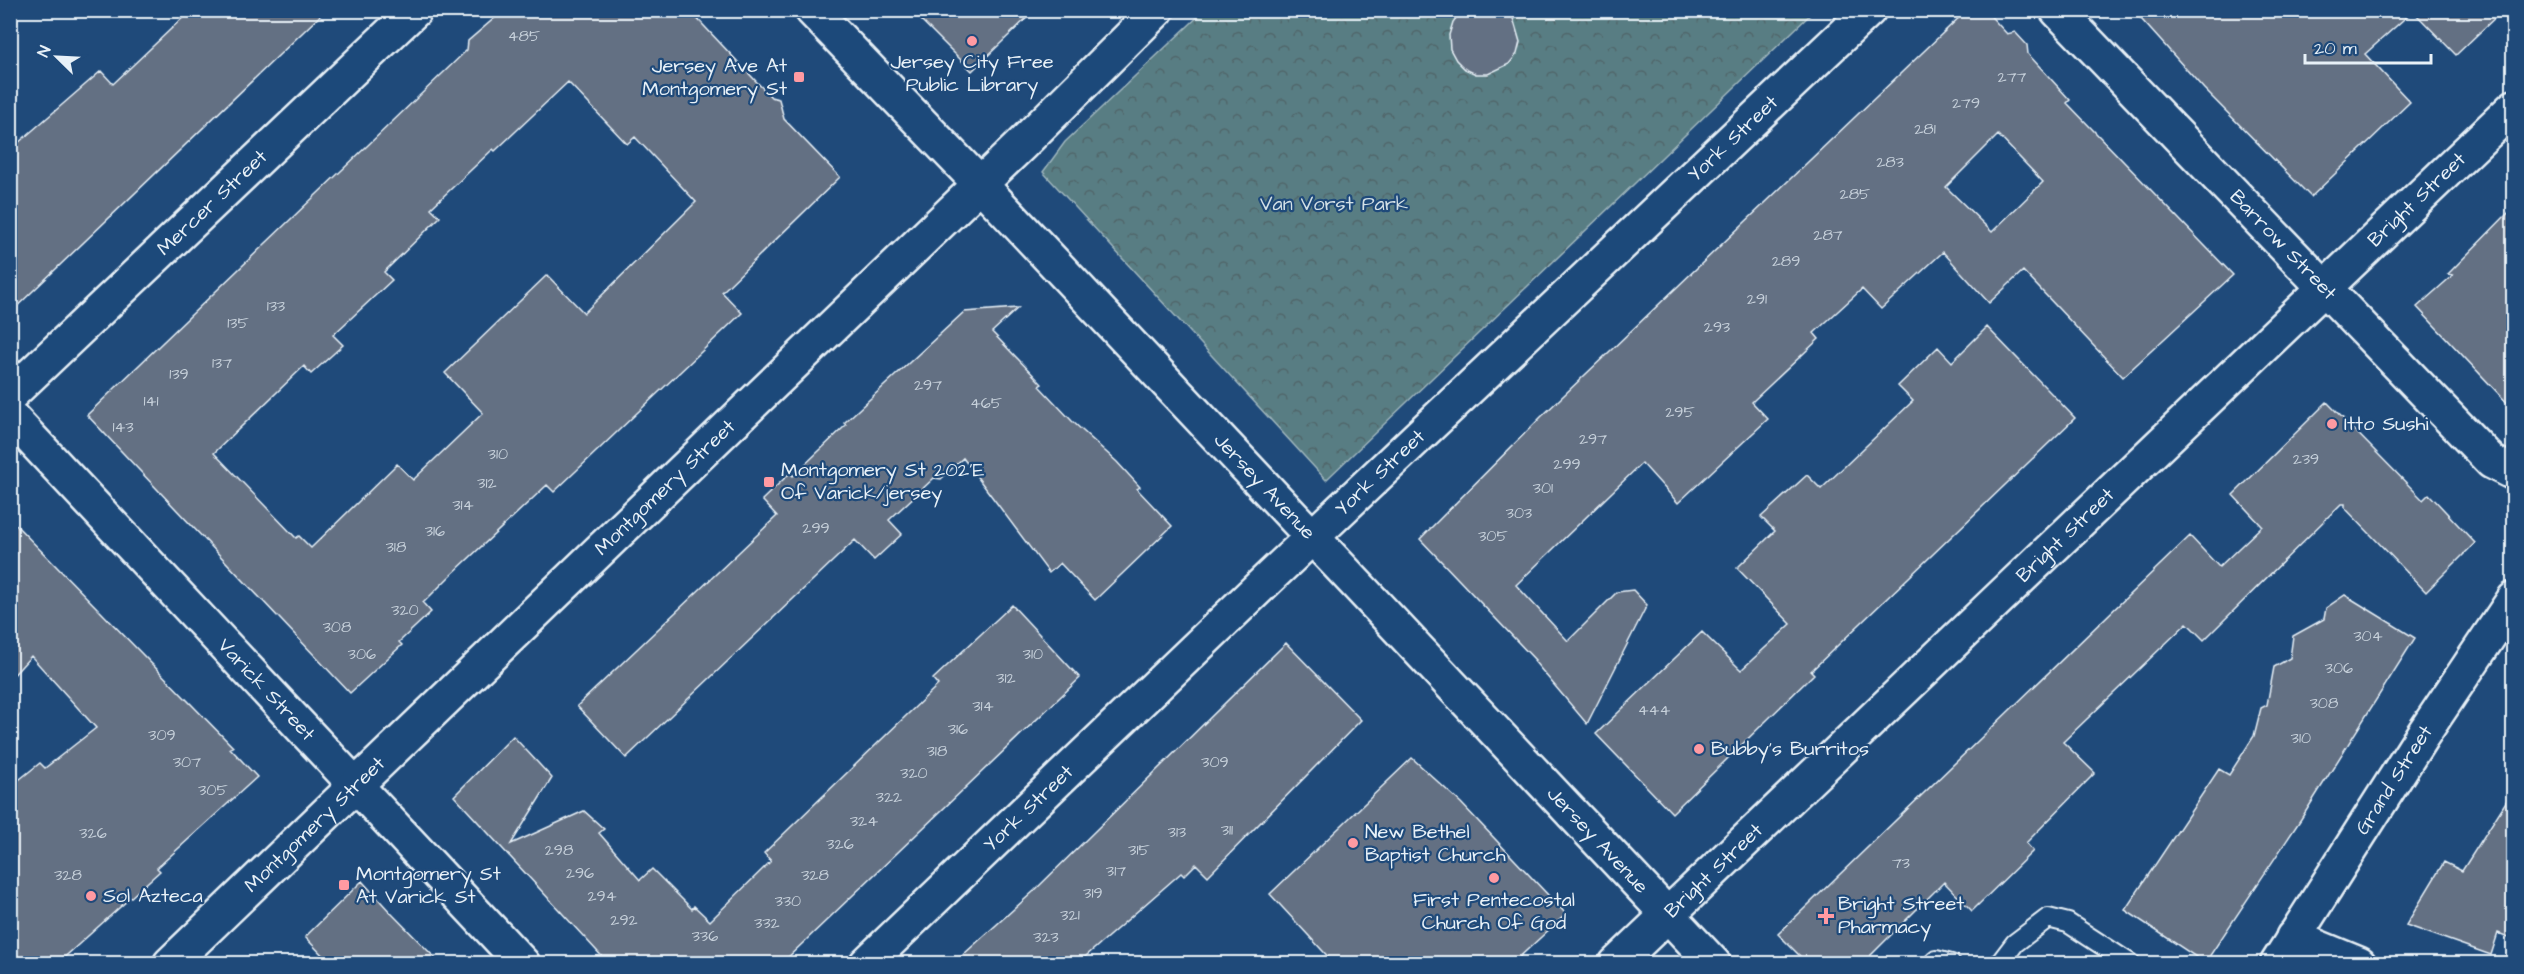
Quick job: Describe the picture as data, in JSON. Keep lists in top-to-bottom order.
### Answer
{
  "streets": {
    "street": [
      "York Street",
      "Bright Street",
      "Mercer Street",
      "Barrow Street",
      "Jersey Avenue",
      "Montgomery Street",
      "Varick Street",
      "Grand Street"
    ]
  },
  "crossings": [
    ["York Street", "Jersey Avenue"],
    ["Bright Street", "Barrow Street"],
    ["Bright Street", "Jersey Avenue"],
    ["Jersey Avenue", "Montgomery Street"],
    ["Montgomery Street", "Varick Street"]
  ],
  "parks": ["Van Vorst Park"],
  "places": {
    "other": [
      "Jersey City Free Public Library",
      "Itto Sushi",
      "Bubby’s Burritos",
      "New Bethel Baptist Church",
      "First Pentecostal Church Of God",
      "Sol Azteca"
    ],
    "transit": ["Jersey Ave At Montgomery St", "Montgomery St 202'E Of Varick/jersey", "Montgomery St At Varick St"],
    "health": ["Bright Street Pharmacy"]
  },
  "house_numbers": [
    "485",
    "277",
    "279",
    "281",
    "283",
    "285",
    "287",
    "289",
    "291",
    "133",
    "135",
    "293",
    "137",
    "139",
    "297",
    "141",
    "465",
    "295",
    "143",
    "297",
    "310",
    "239",
    "299",
    "312",
    "301",
    "314",
    "303",
    "299",
    "316",
    "305",
    "318",
    "320",
    "308",
    "304",
    "306",
    "310",
    "306",
    "312",
    "308",
    "314",
    "444",
    "316",
    "309",
    "310",
    "318",
    "307",
    "309",
    "320",
    "305",
    "322",
    "324",
    "311",
    "313",
    "326",
    "326",
    "298",
    "315",
    "73",
    "317",
    "296",
    "328",
    "328",
    "319",
    "294",
    "330",
    "321",
    "292",
    "332",
    "336",
    "323"
  ],
  "scale_bar": "20 m",
  "north": "top left"
}
